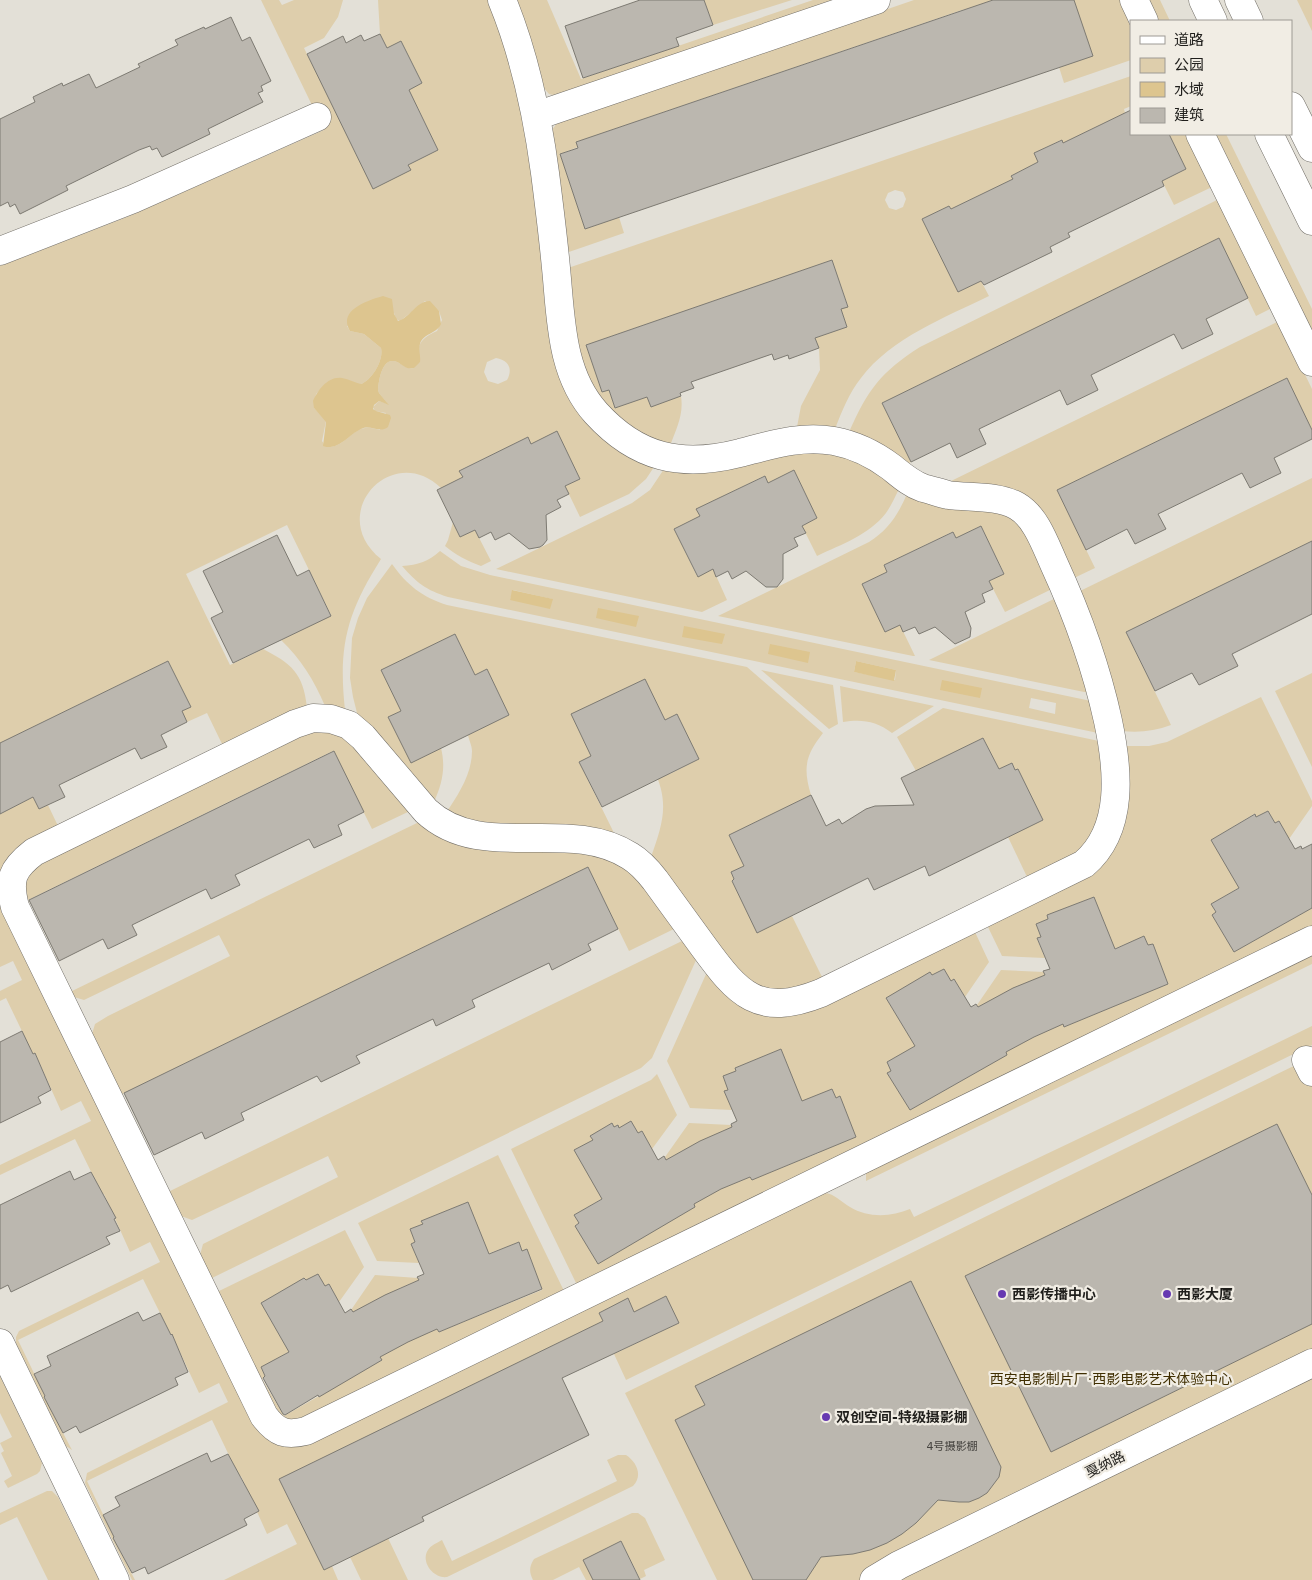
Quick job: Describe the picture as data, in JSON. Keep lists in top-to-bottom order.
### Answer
{
  "streets": {
    "street": ["戛纳路"]
  },
  "parks": ["西安电影制片厂·西影电影艺术体验中心"],
  "places": ["西影传播中心", "西影大厦", "双创空间-特级摄影棚"],
  "house_numbers": ["4号摄影棚"],
  "legend": [
    "道路",
    "公园",
    "水域",
    "建筑"
  ]
}
